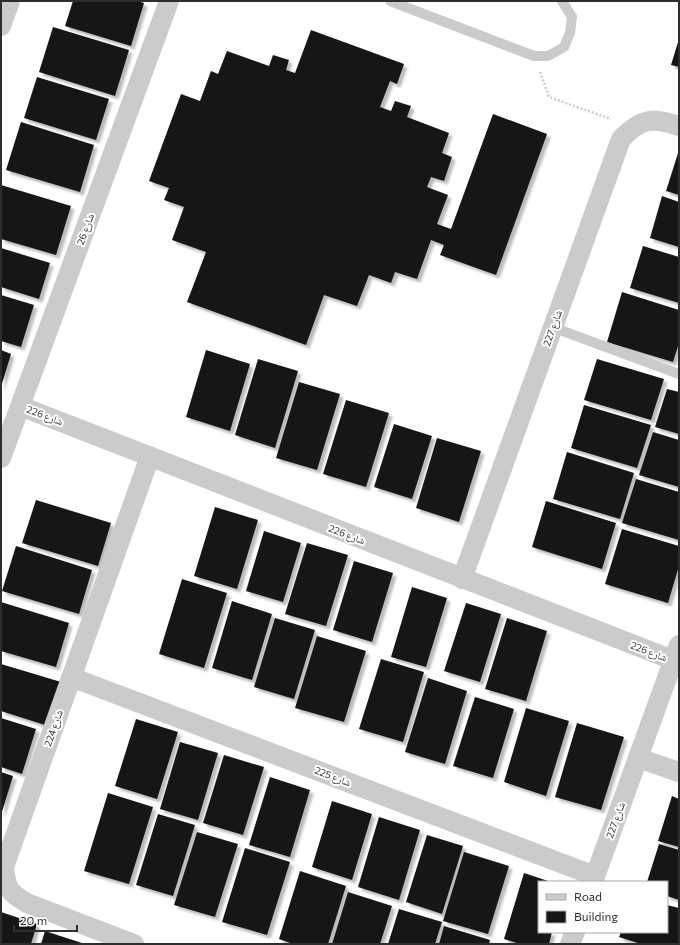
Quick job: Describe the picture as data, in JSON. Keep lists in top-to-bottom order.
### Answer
{
  "streets": {
    "street": [
      "شارع 26",
      "شارع 227",
      "شارع 226",
      "شارع 224",
      "شارع 225"
    ]
  },
  "crossings": [
    ["شارع 26", "شارع 226"],
    ["شارع 227", "شارع 226"],
    ["شارع 227", "شارع 225"],
    ["شارع 226", "شارع 224"],
    ["شارع 224", "شارع 225"]
  ],
  "legend": ["Road", "Building"],
  "scale_bar": "20 m"
}
